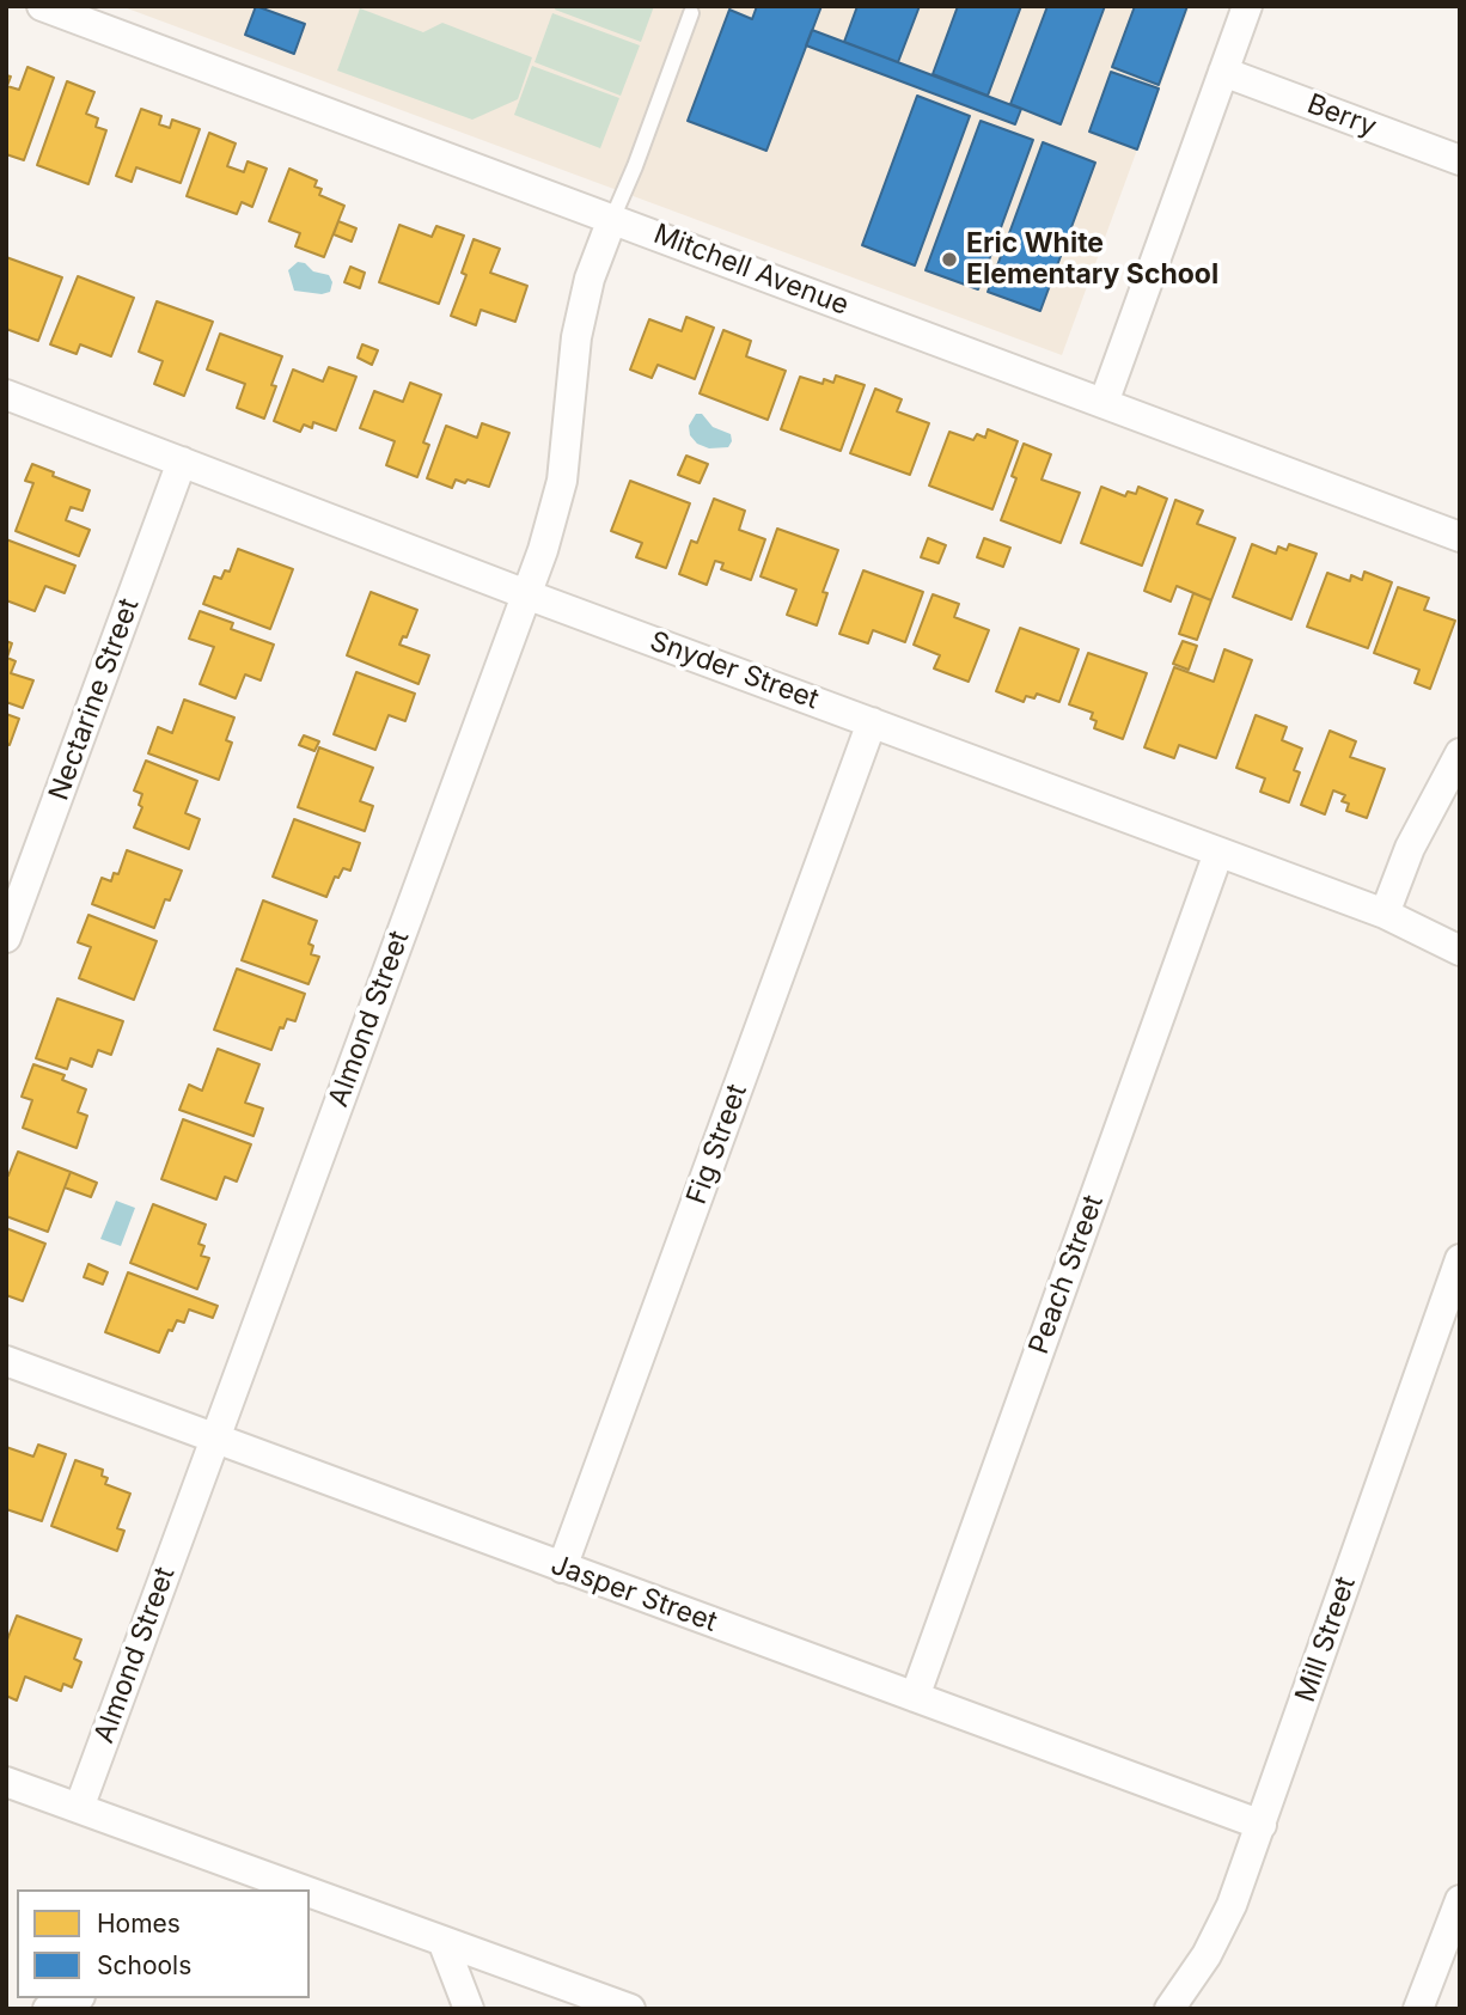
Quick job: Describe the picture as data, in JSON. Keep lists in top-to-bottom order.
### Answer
{
  "streets": {
    "street": [
      "Berry",
      "Mitchell Avenue",
      "Snyder Street",
      "Nectarine Street",
      "Almond Street",
      "Fig Street",
      "Peach Street",
      "Jasper Street",
      "Mill Street"
    ]
  },
  "crossings": [
    ["Mitchell Avenue", "Almond Street"],
    ["Snyder Street", "Nectarine Street"],
    ["Snyder Street", "Almond Street"],
    ["Snyder Street", "Fig Street"],
    ["Snyder Street", "Peach Street"],
    ["Almond Street", "Jasper Street"],
    ["Fig Street", "Jasper Street"],
    ["Peach Street", "Jasper Street"],
    ["Jasper Street", "Mill Street"]
  ],
  "places": ["Eric White Elementary School"],
  "legend": ["Homes", "Schools"]
}
